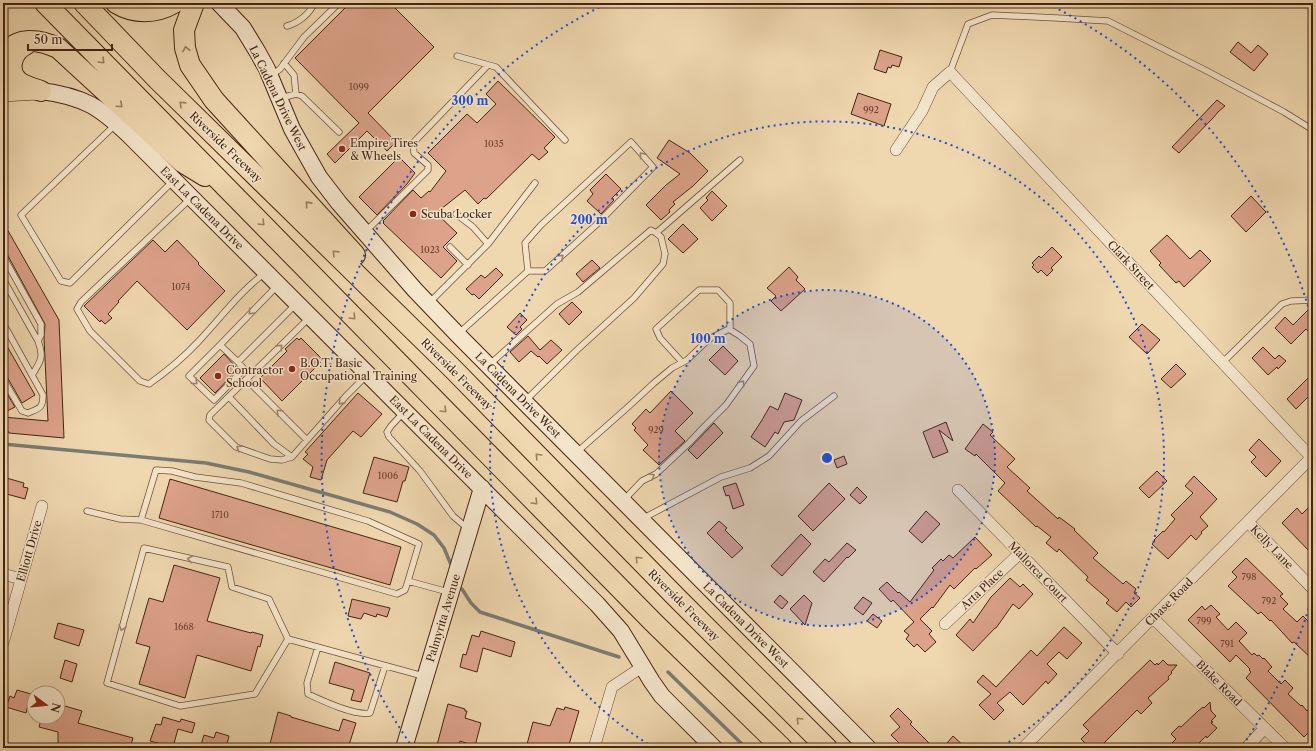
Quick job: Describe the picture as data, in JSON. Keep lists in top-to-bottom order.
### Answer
{
  "streets": {
    "highway": ["Riverside Freeway"],
    "main road": ["La Cadena Drive West", "East La Cadena Drive", "Palmyrita Avenue"],
    "street": [
      "Clark Street",
      "Kelly Lane",
      "Elliott Drive",
      "Mallorca Court",
      "Arta Place",
      "Chase Road",
      "Blake Road"
    ]
  },
  "crossings": [
    ["East La Cadena Drive", "Palmyrita Avenue"],
    ["Clark Street", "Chase Road"],
    ["Kelly Lane", "Chase Road"],
    ["Mallorca Court", "Arta Place"],
    ["Mallorca Court", "Chase Road"],
    ["Chase Road", "Blake Road"]
  ],
  "places": [
    "Empire Tires & Wheels",
    "Scuba Locker",
    "B.O.T. Basic Occupational Training",
    "Contractor School"
  ],
  "house_numbers": [
    "1099",
    "992",
    "1035",
    "1023",
    "1074",
    "929",
    "1006",
    "1710",
    "798",
    "792",
    "799",
    "1668",
    "791"
  ],
  "scale_bar": "50 m",
  "north": "right",
  "rings": ["300 m", "200 m", "100 m"]
}
